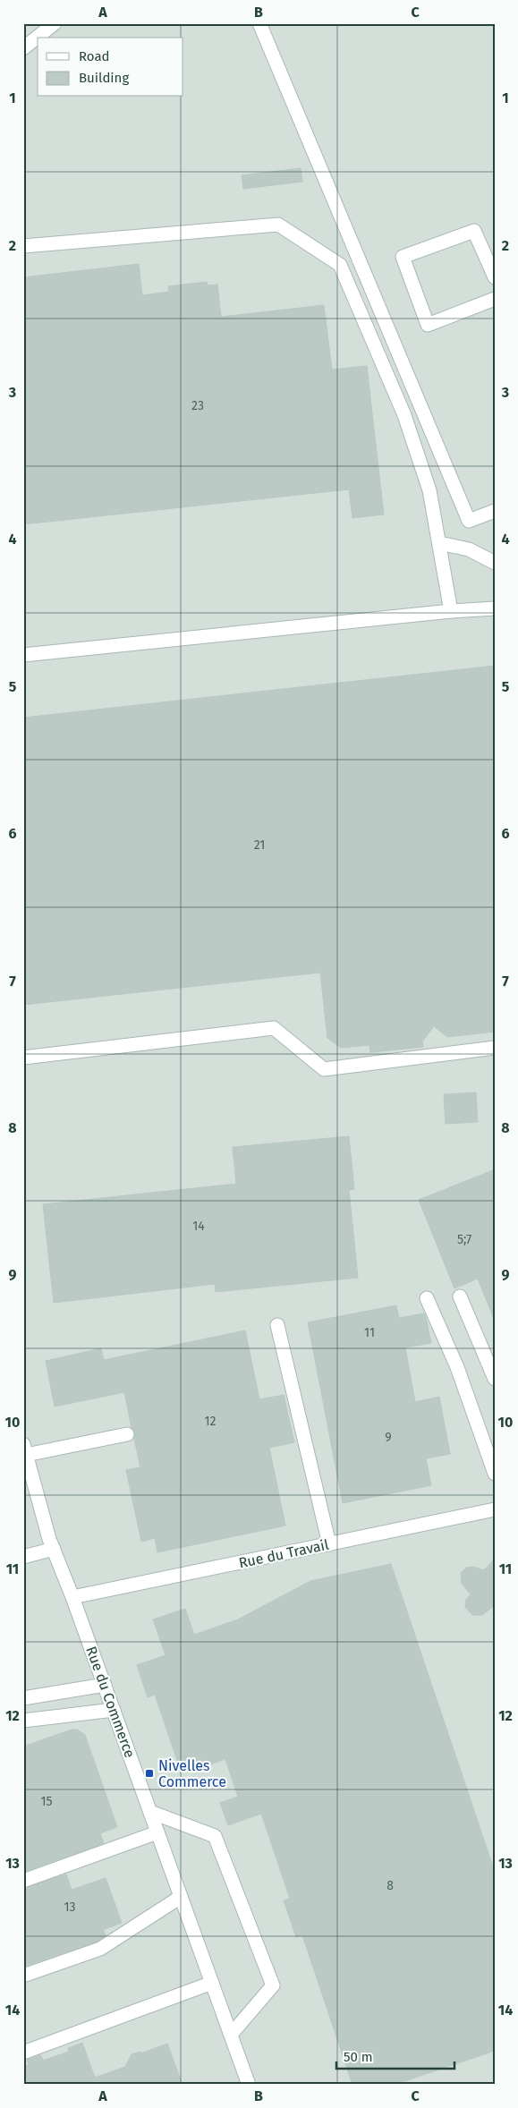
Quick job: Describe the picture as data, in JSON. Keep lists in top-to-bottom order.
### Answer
{
  "streets": {
    "street": ["Rue du Travail", "Rue du Commerce"]
  },
  "crossings": [
    ["Rue du Travail", "Rue du Commerce"]
  ],
  "places": {
    "transit": ["Nivelles Commerce"]
  },
  "house_numbers": [
    "23",
    "21",
    "14",
    "5;7",
    "11",
    "12",
    "9",
    "15",
    "8",
    "13"
  ],
  "legend": ["Road", "Building"],
  "scale_bar": "50 m",
  "grid": {
    "columns": ["A", "B", "C"],
    "rows": [
      "1",
      "2",
      "3",
      "4",
      "5",
      "6",
      "7",
      "8",
      "9",
      "10",
      "11",
      "12",
      "13",
      "14"
    ]
  }
}
